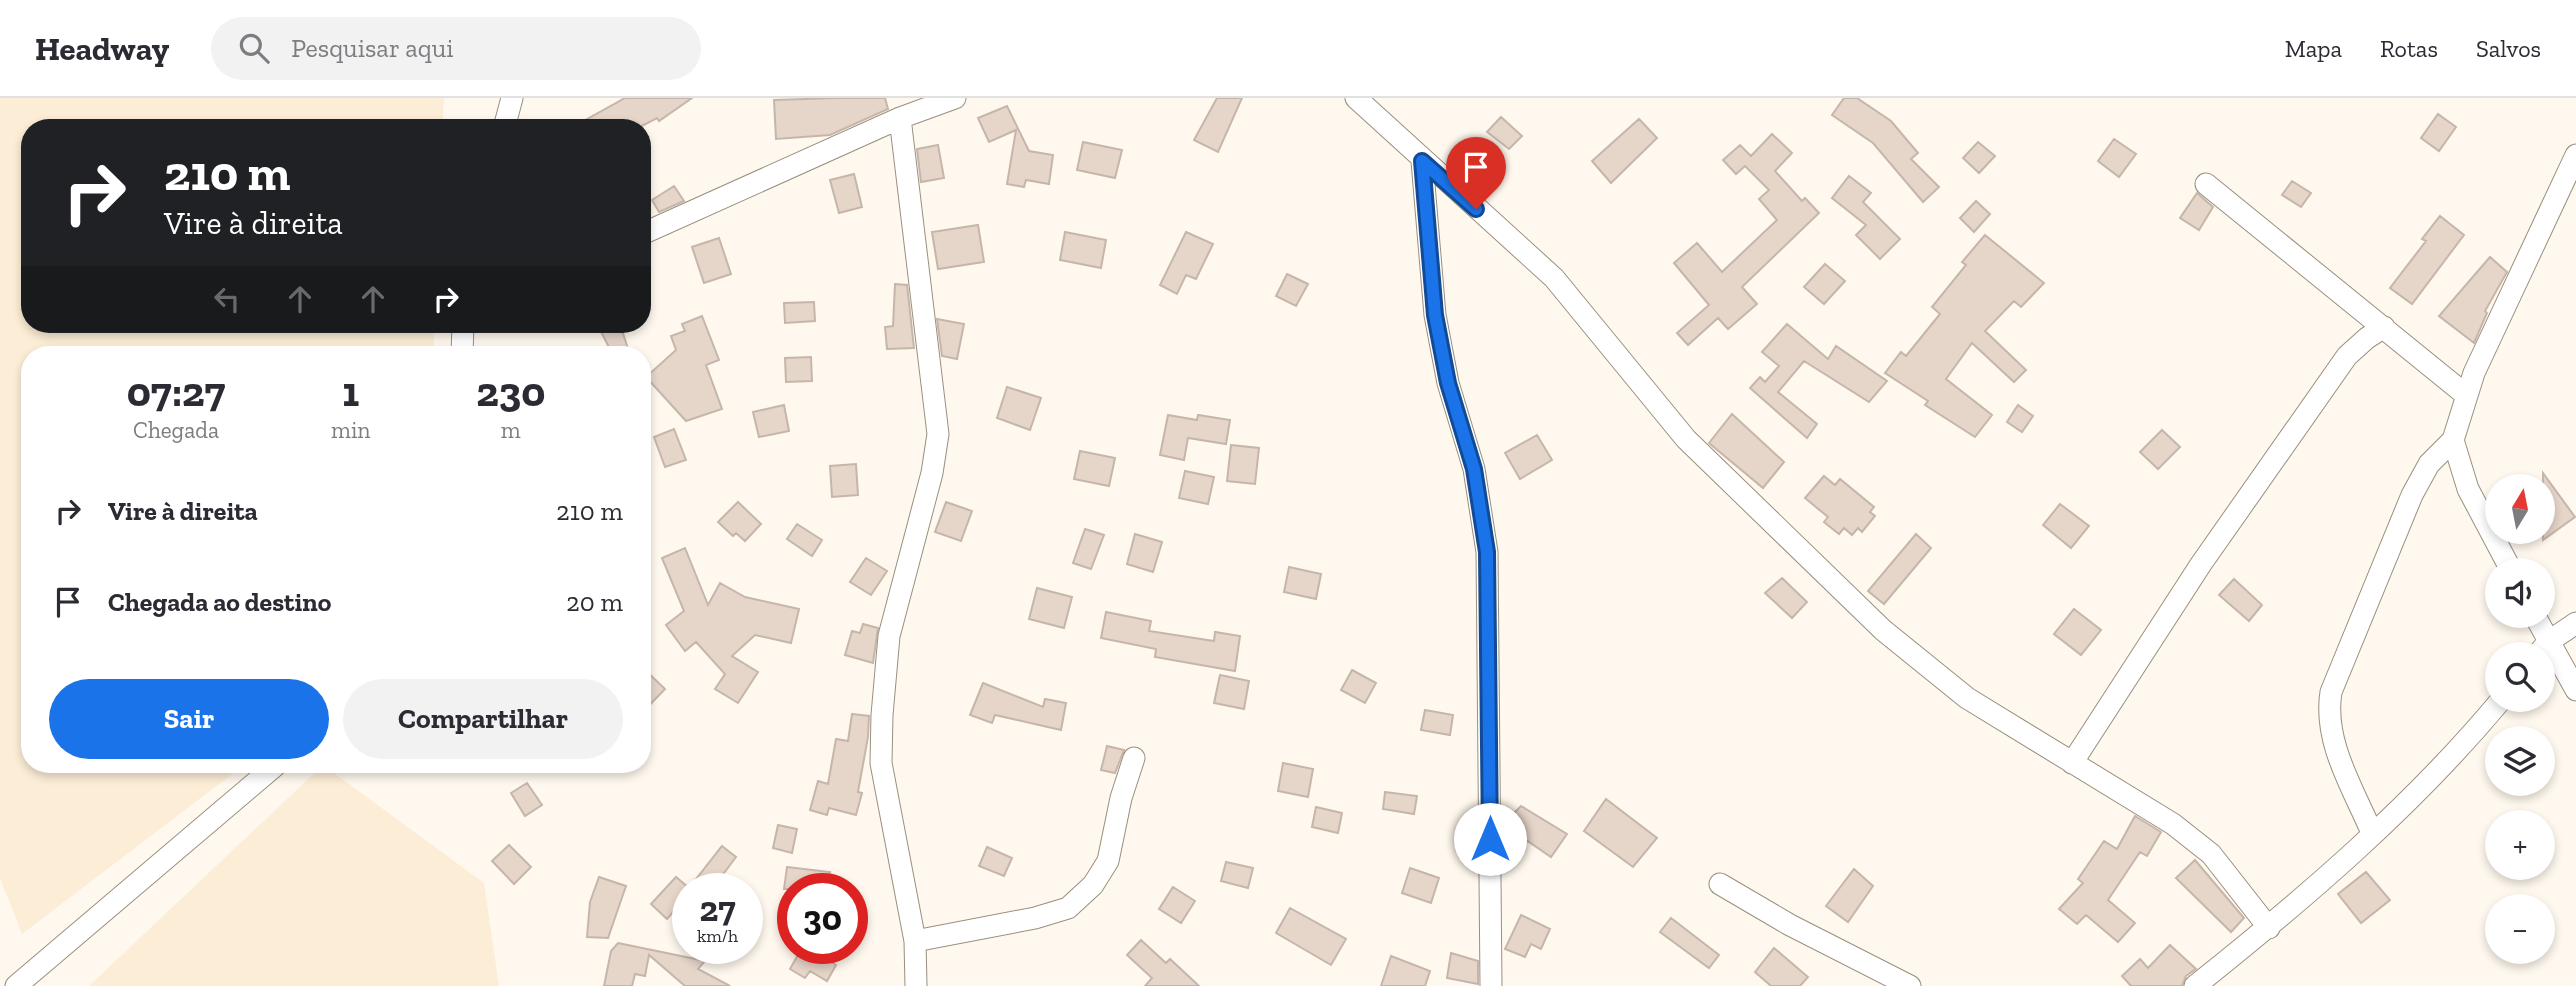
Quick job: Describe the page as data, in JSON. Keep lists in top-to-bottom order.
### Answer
{
  "north": "top",
  "page": {
    "header": "Headway",
    "search": "Pesquisar aqui",
    "nav": ["Mapa", "Rotas", "Salvos"],
    "turn": ["210 m", "Vire à direita"],
    "eta": [
      "07:27",
      "Chegada",
      "1",
      "min",
      "230",
      "m"
    ],
    "list": [
      {
        "name": "Vire à direita",
        "value": "210 m"
      },
      {
        "name": "Chegada ao destino",
        "value": "20 m"
      }
    ],
    "map_buttons": ["+", "−"],
    "buttons": ["Sair", "Compartilhar"],
    "speed": "27 km/h",
    "limit": "30"
  }
}
